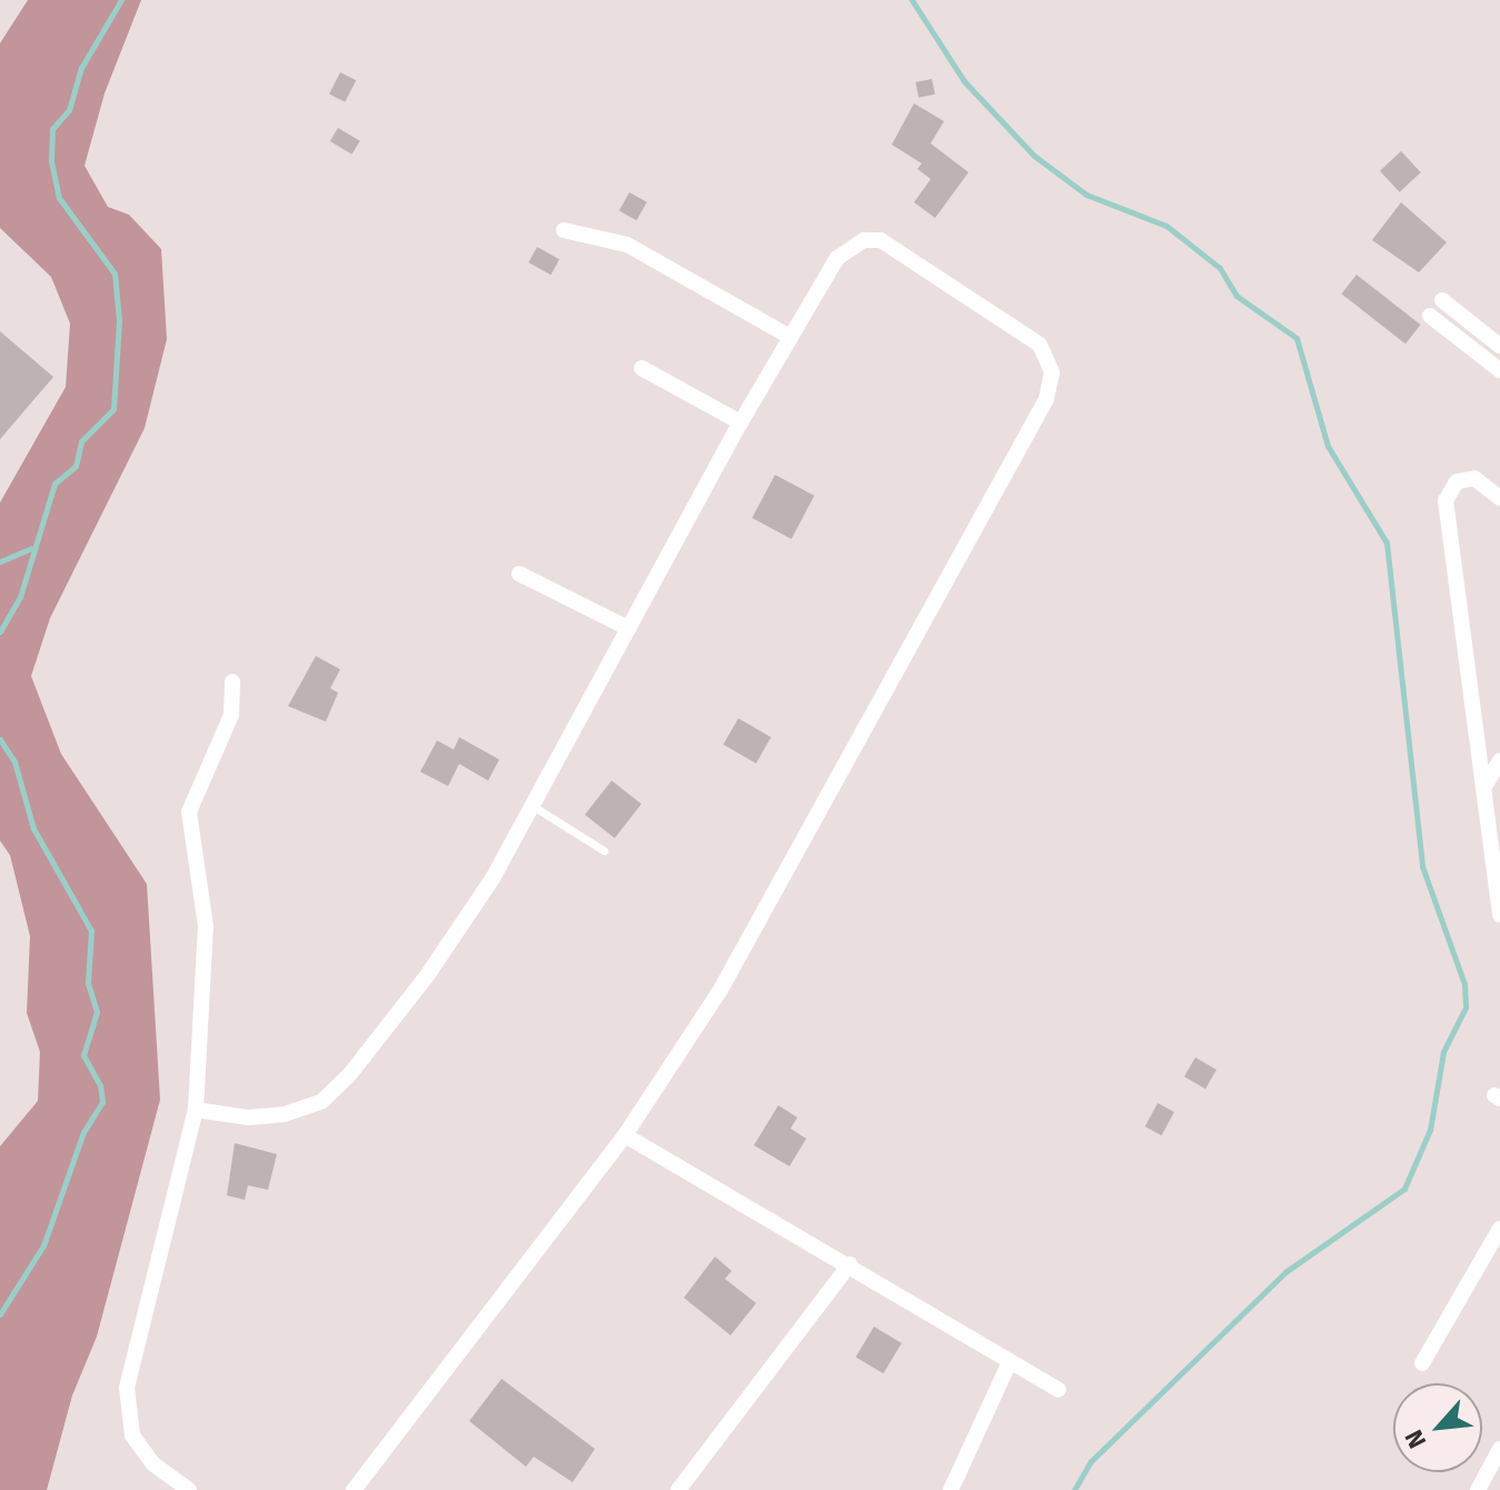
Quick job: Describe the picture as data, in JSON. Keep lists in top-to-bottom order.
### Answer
{
  "north": "bottom left"
}
